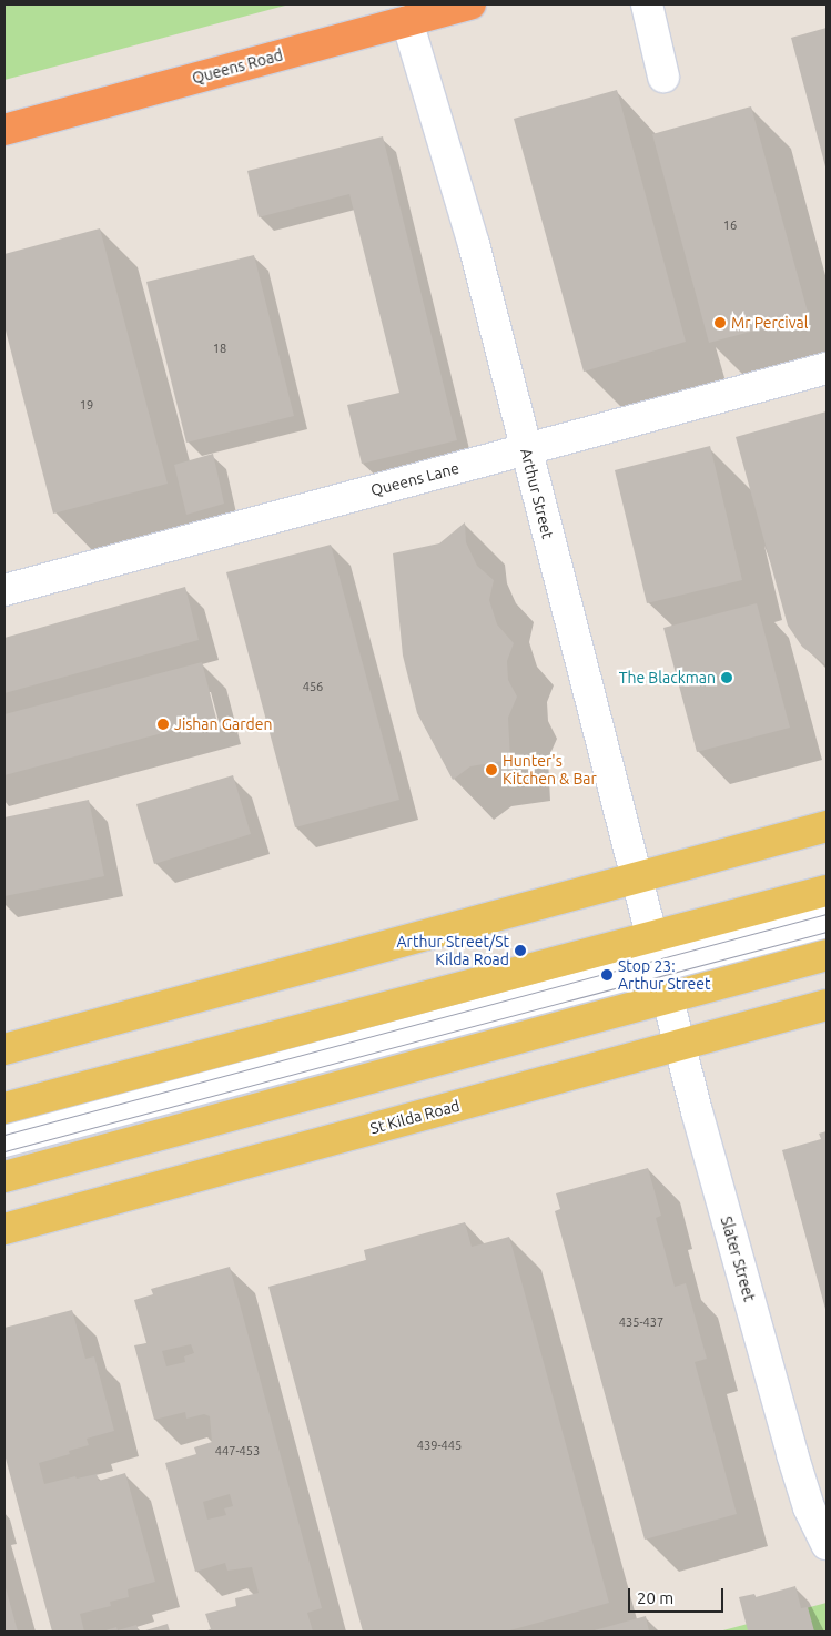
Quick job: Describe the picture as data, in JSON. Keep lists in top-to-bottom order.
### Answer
{
  "streets": {
    "highway": ["Queens Road"],
    "main road": ["St Kilda Road"],
    "street": ["Queens Lane", "Arthur Street", "Slater Street"]
  },
  "crossings": [
    ["Queens Road", "Arthur Street"],
    ["Queens Lane", "Arthur Street"],
    ["Arthur Street", "Slater Street"],
    ["St Kilda Road", "Slater Street"]
  ],
  "places": [
    "Mr Percival",
    "The Blackman",
    "Jishan Garden",
    "Hunter's Kitchen & Bar",
    "Arthur Street/St Kilda Road",
    "Stop 23: Arthur Street"
  ],
  "house_numbers": [
    "16",
    "18",
    "19",
    "456",
    "435-437",
    "439-445",
    "447-453"
  ],
  "scale_bar": "20 m"
}
